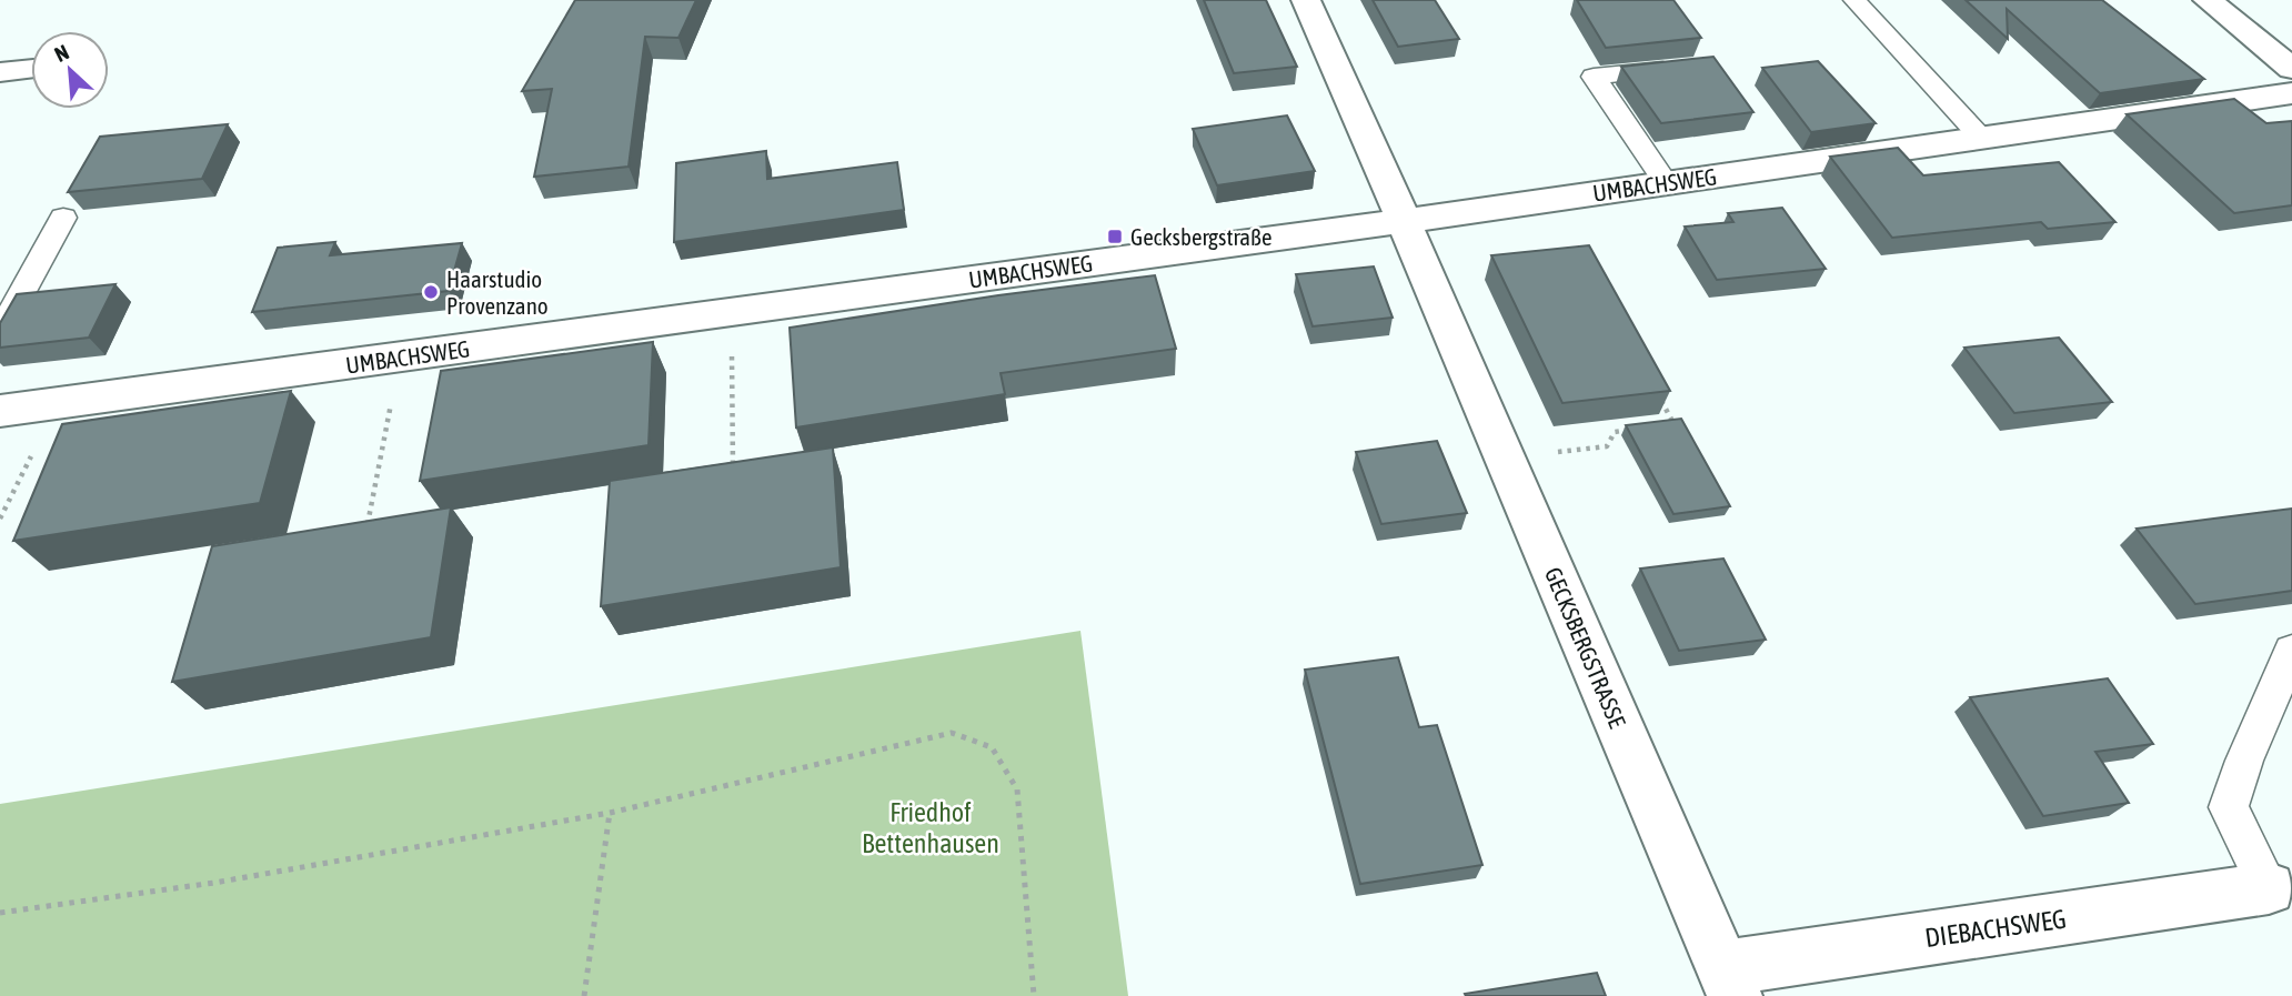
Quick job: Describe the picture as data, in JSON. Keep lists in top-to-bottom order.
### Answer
{
  "streets": {
    "street": ["UMBACHSWEG", "GECKSBERGSTRASSE", "DIEBACHSWEG"]
  },
  "crossings": [
    ["UMBACHSWEG", "GECKSBERGSTRASSE"],
    ["GECKSBERGSTRASSE", "DIEBACHSWEG"]
  ],
  "parks": ["Friedhof Bettenhausen"],
  "places": {
    "transit": ["Gecksbergstraße"],
    "other": ["Haarstudio Provenzano"]
  },
  "north": "top left"
}
